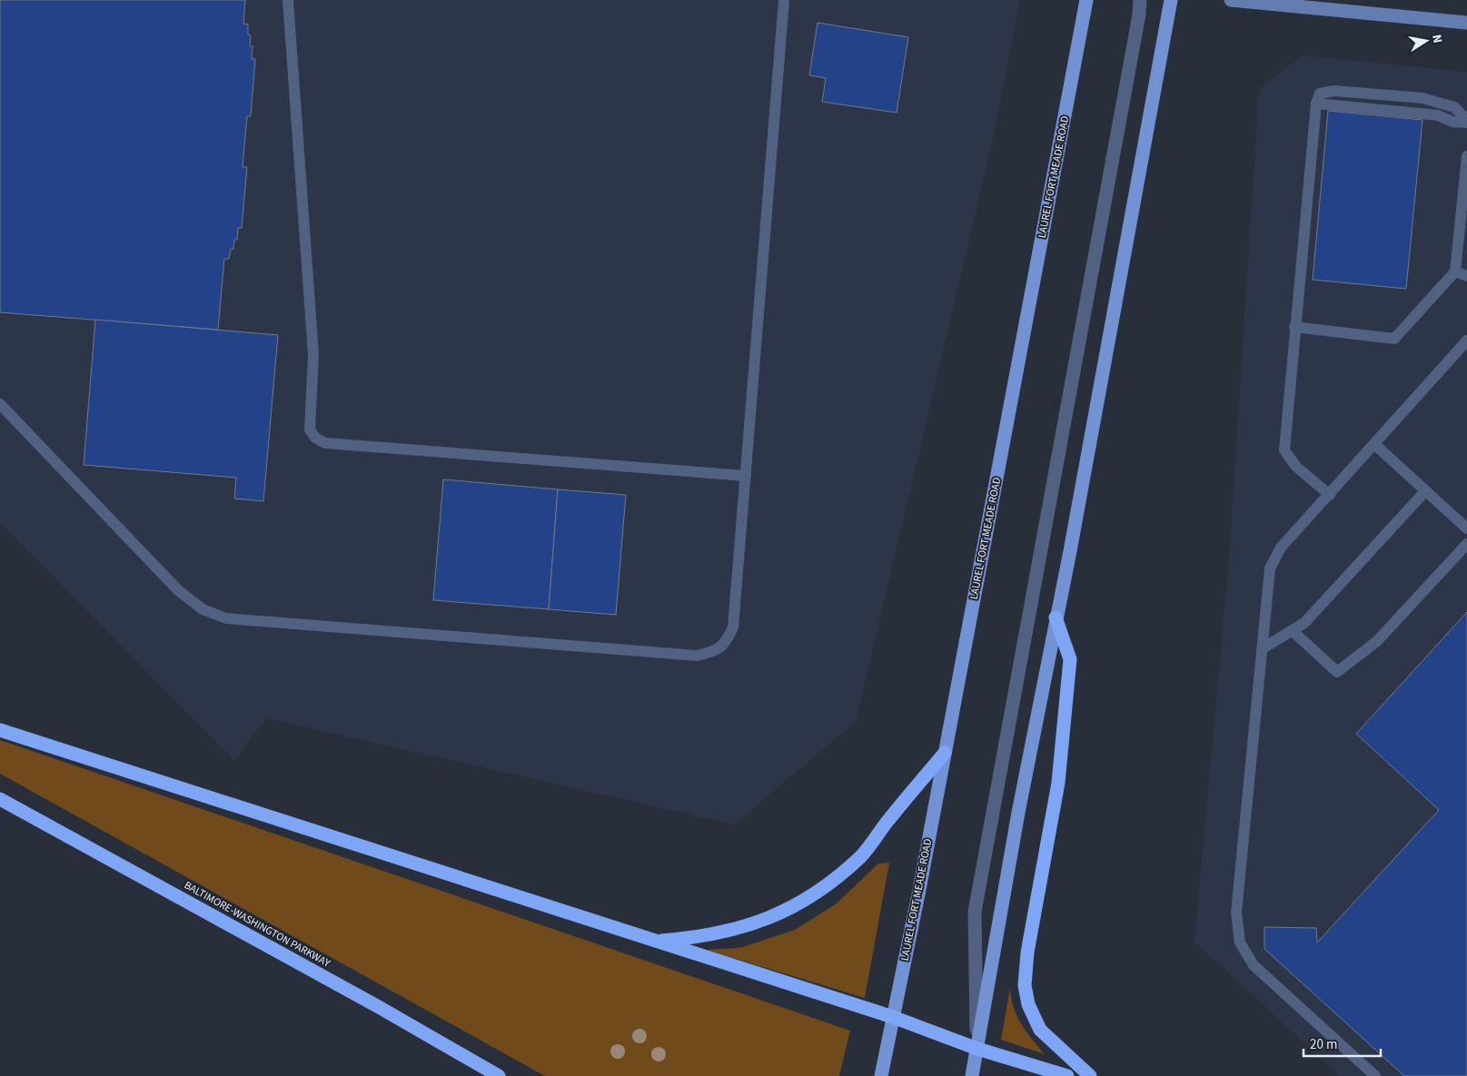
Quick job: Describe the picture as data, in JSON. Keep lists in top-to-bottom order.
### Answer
{
  "streets": {
    "highway": ["BALTIMORE-WASHINGTON PARKWAY"],
    "main road": ["LAUREL FORT MEADE ROAD"]
  },
  "scale_bar": "20 m",
  "north": "right"
}
